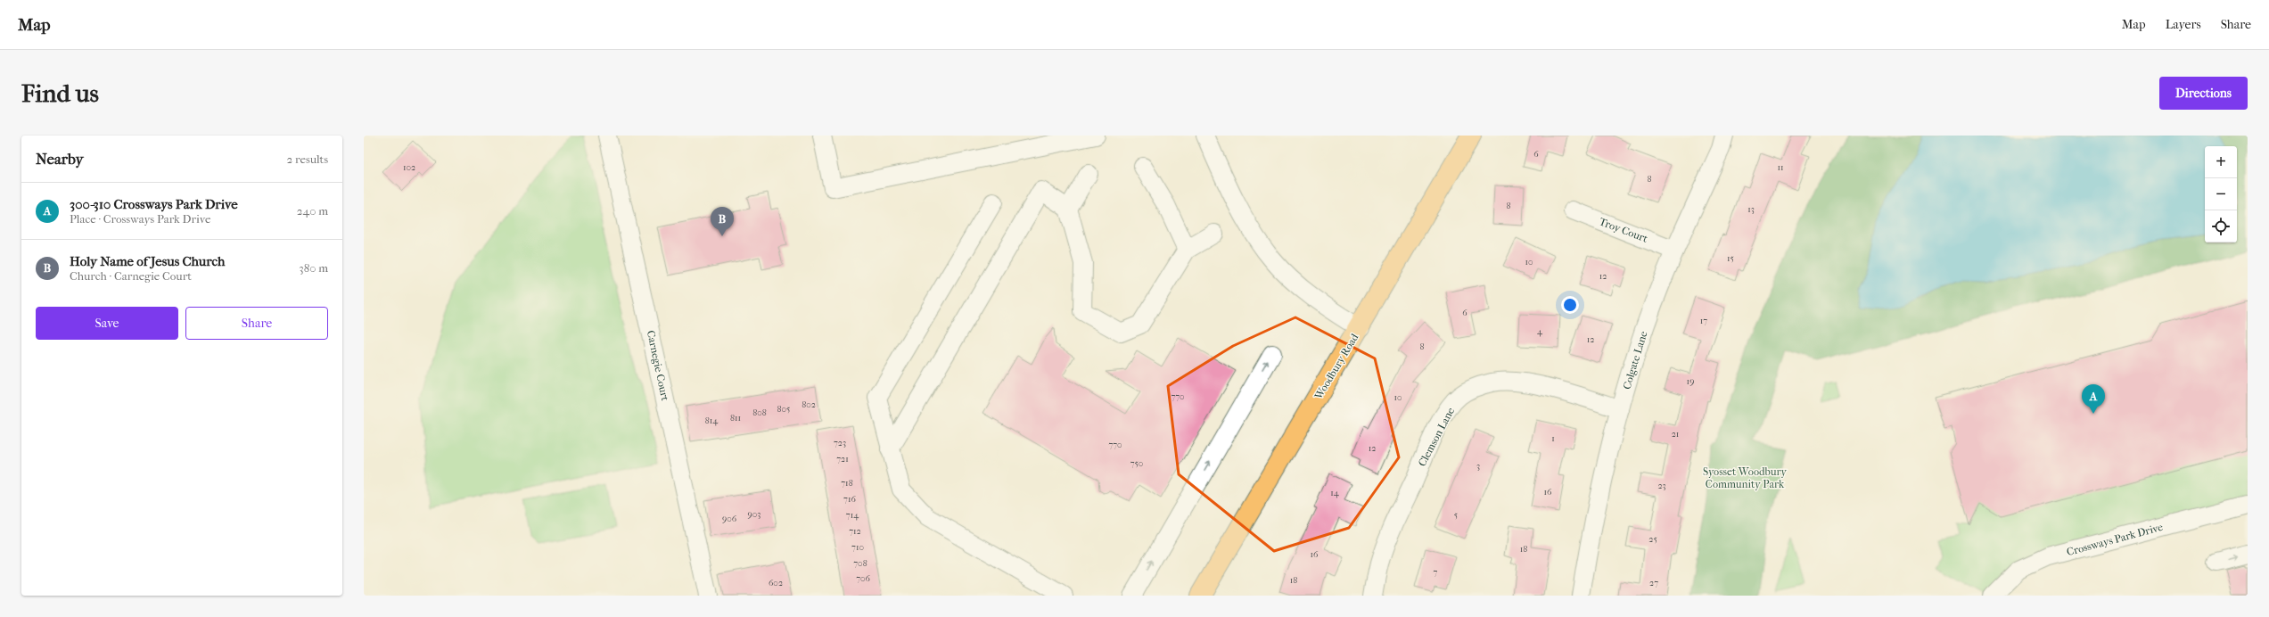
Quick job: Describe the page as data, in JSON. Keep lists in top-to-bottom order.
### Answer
{
  "streets": {
    "main road": ["Woodbury Road"],
    "street": [
      "Troy Court",
      "Colgate Lane",
      "Carnegie Court",
      "Clemson Lane",
      "Crossways Park Drive"
    ]
  },
  "crossings": [
    ["Troy Court", "Colgate Lane"],
    ["Colgate Lane", "Clemson Lane"]
  ],
  "parks": ["Syosset Woodbury Community Park"],
  "house_numbers": [
    "6",
    "102",
    "11",
    "8",
    "8",
    "13",
    "15",
    "10",
    "12",
    "6",
    "17",
    "4",
    "12",
    "8",
    "19",
    "770",
    "10",
    "802",
    "805",
    "808",
    "811",
    "814",
    "21",
    "1",
    "723",
    "770",
    "12",
    "721",
    "750",
    "3",
    "718",
    "23",
    "16",
    "14",
    "716",
    "903",
    "714",
    "5",
    "906",
    "712",
    "25",
    "710",
    "18",
    "16",
    "708",
    "7",
    "706",
    "18",
    "602",
    "27"
  ],
  "page": {
    "header": "Map",
    "nav": ["Map", "Layers", "Share"],
    "buttons": [
      "Directions",
      ["Save", "Share"]
    ],
    "title": "Find us",
    "heading": ["Nearby", "2 results"],
    "map_buttons": ["+", "−"],
    "list": [
      {
        "mark": "A",
        "name": "300-310 Crossways Park Drive",
        "note": "Place · Crossways Park Drive",
        "value": "240 m"
      },
      {
        "mark": "B",
        "name": "Holy Name of Jesus Church",
        "note": "Church · Carnegie Court",
        "value": "380 m"
      }
    ],
    "pins": ["B", "A"]
  }
}
